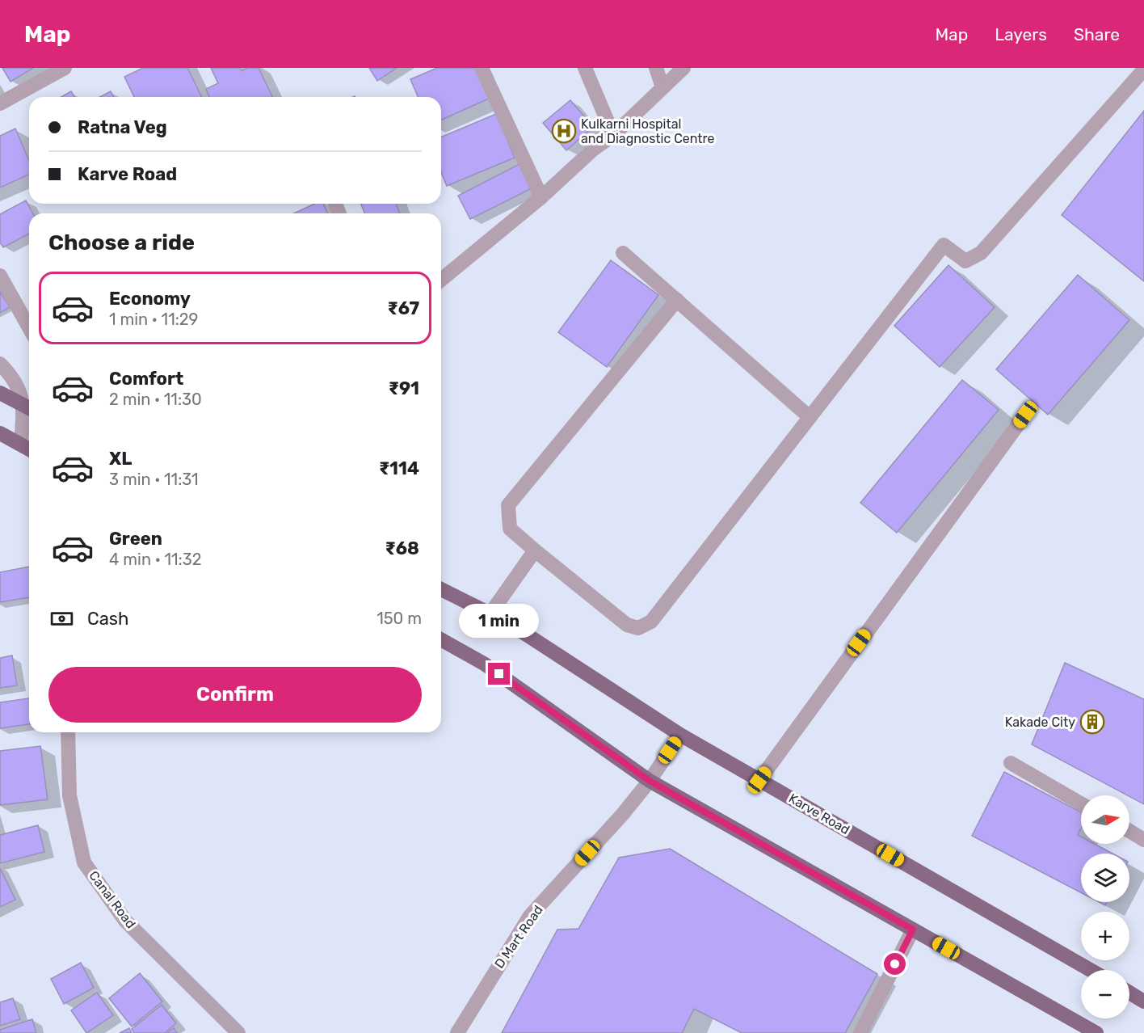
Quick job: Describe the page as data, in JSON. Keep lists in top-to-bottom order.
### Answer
{
  "streets": {
    "main road": ["Karve Road"],
    "street": ["Canal Road", "D Mart Road"]
  },
  "crossings": [
    ["Karve Road", "D Mart Road"]
  ],
  "places": {
    "hospital": ["Kulkarni Hospital and Diagnostic Centre"],
    "building": ["Kakade City"]
  },
  "north": "right",
  "page": {
    "header": "Map",
    "nav": ["Map", "Layers", "Share"],
    "banner": ["Ratna Veg", "Karve Road"],
    "heading": "Choose a ride",
    "list": [
      {
        "name": "Economy",
        "note": "1 min · 11:29",
        "value": "₹67"
      },
      {
        "name": "Comfort",
        "note": "2 min · 11:30",
        "value": "₹91"
      },
      {
        "name": "XL",
        "note": "3 min · 11:31",
        "value": "₹114"
      },
      {
        "name": "Green",
        "note": "4 min · 11:32",
        "value": "₹68"
      }
    ],
    "pay": ["Cash", "150 m"],
    "bubble": "1 min",
    "buttons": "Confirm",
    "map_buttons": ["+", "−"]
  }
}
